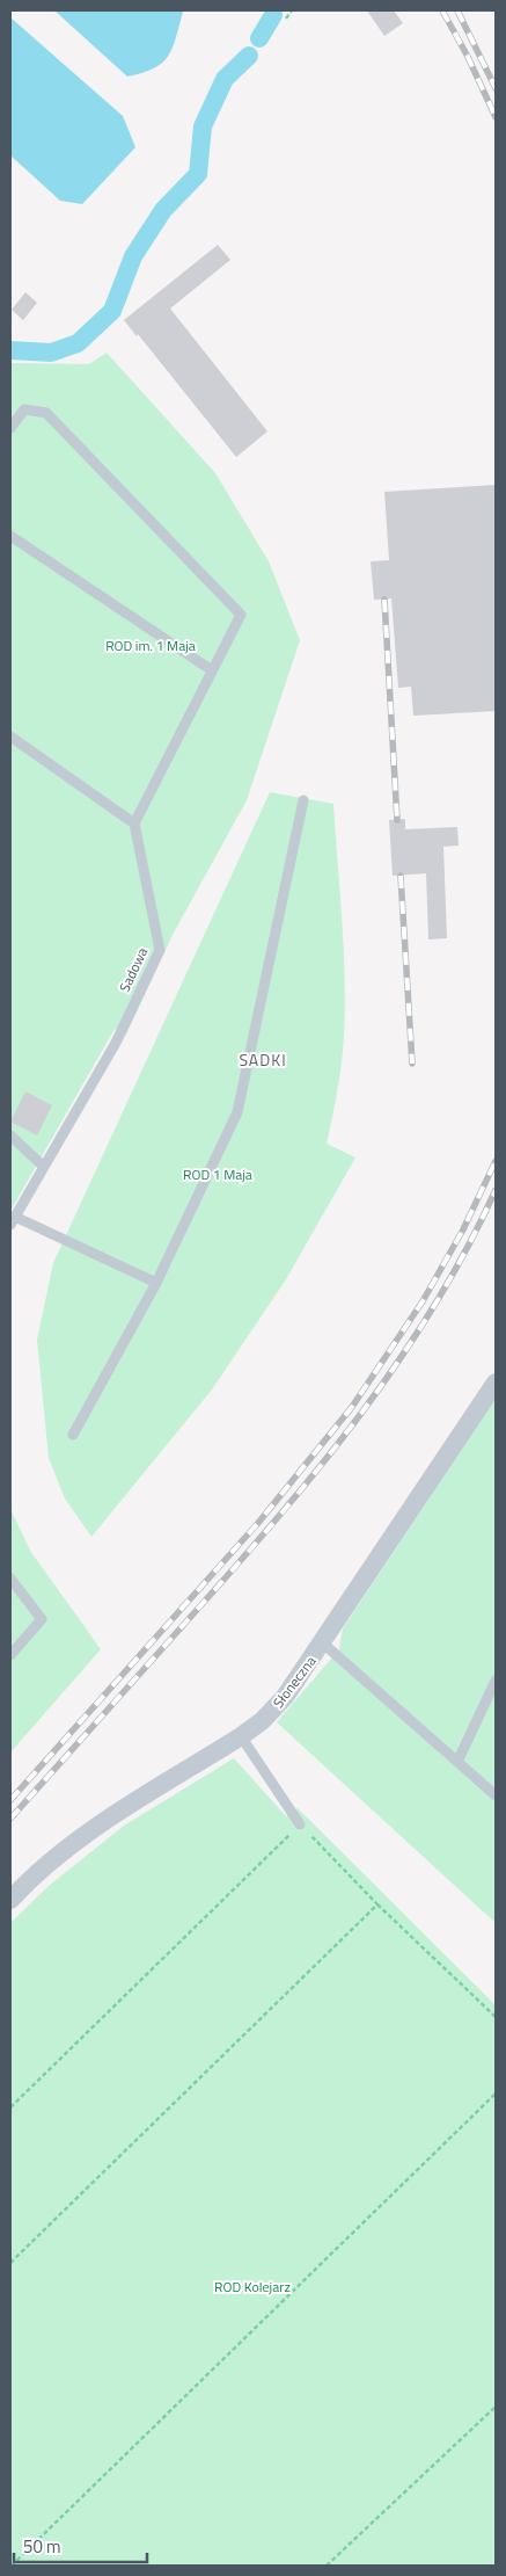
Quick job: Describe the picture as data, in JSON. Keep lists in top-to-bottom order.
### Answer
{
  "streets": {
    "street": ["Słoneczna"],
    "lane": ["Sadowa"]
  },
  "districts": ["SADKI"],
  "parks": ["ROD im. 1 Maja", "ROD 1 Maja", "ROD Kolejarz"],
  "scale_bar": "50 m"
}
